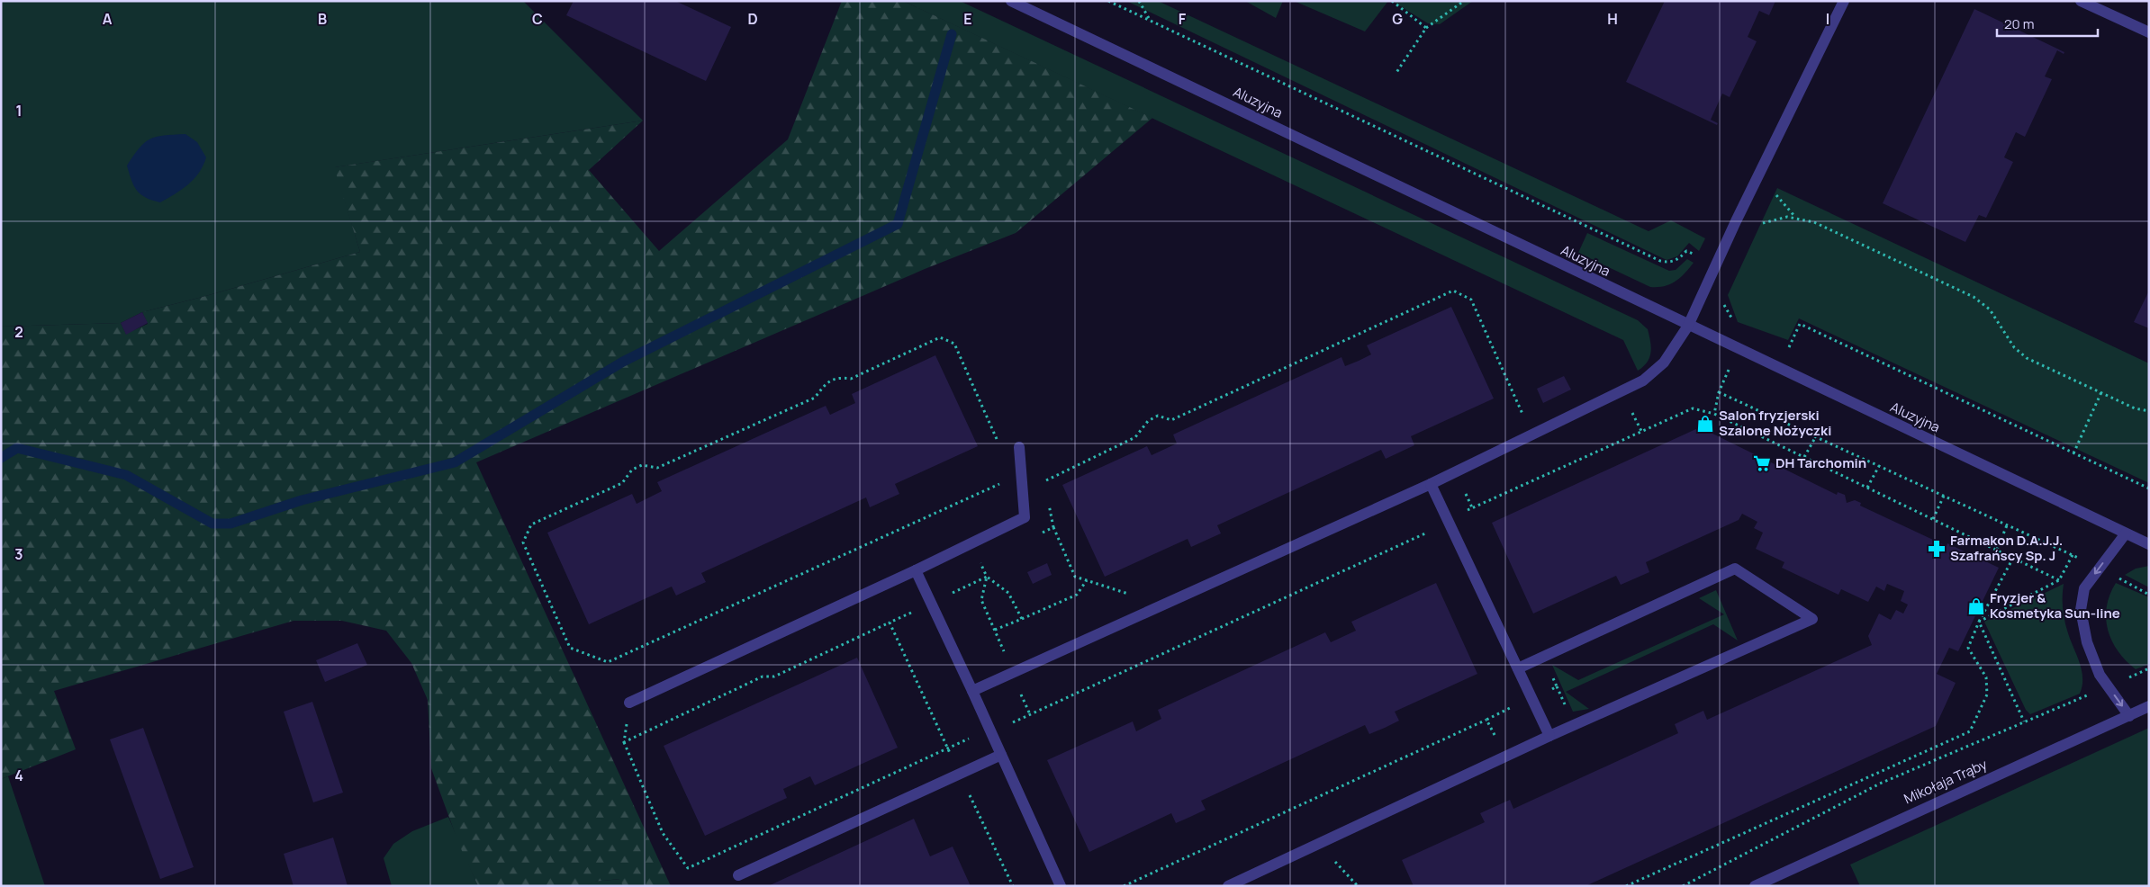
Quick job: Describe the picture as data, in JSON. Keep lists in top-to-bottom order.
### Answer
{
  "streets": {
    "street": ["Aluzyjna", "Mikołaja Trąby"]
  },
  "places": {
    "shop": ["Salon fryzjerski Szalone Nożyczki", "Fryzjer & Kosmetyka Sun-line"],
    "supermarket": ["DH Tarchomin"],
    "pharmacy": ["Farmakon D.A.J.J. Szafrańscy Sp. J"]
  },
  "scale_bar": "20 m",
  "grid": {
    "columns": [
      "A",
      "B",
      "C",
      "D",
      "E",
      "F",
      "G",
      "H",
      "I"
    ],
    "rows": [
      "1",
      "2",
      "3",
      "4"
    ]
  }
}
